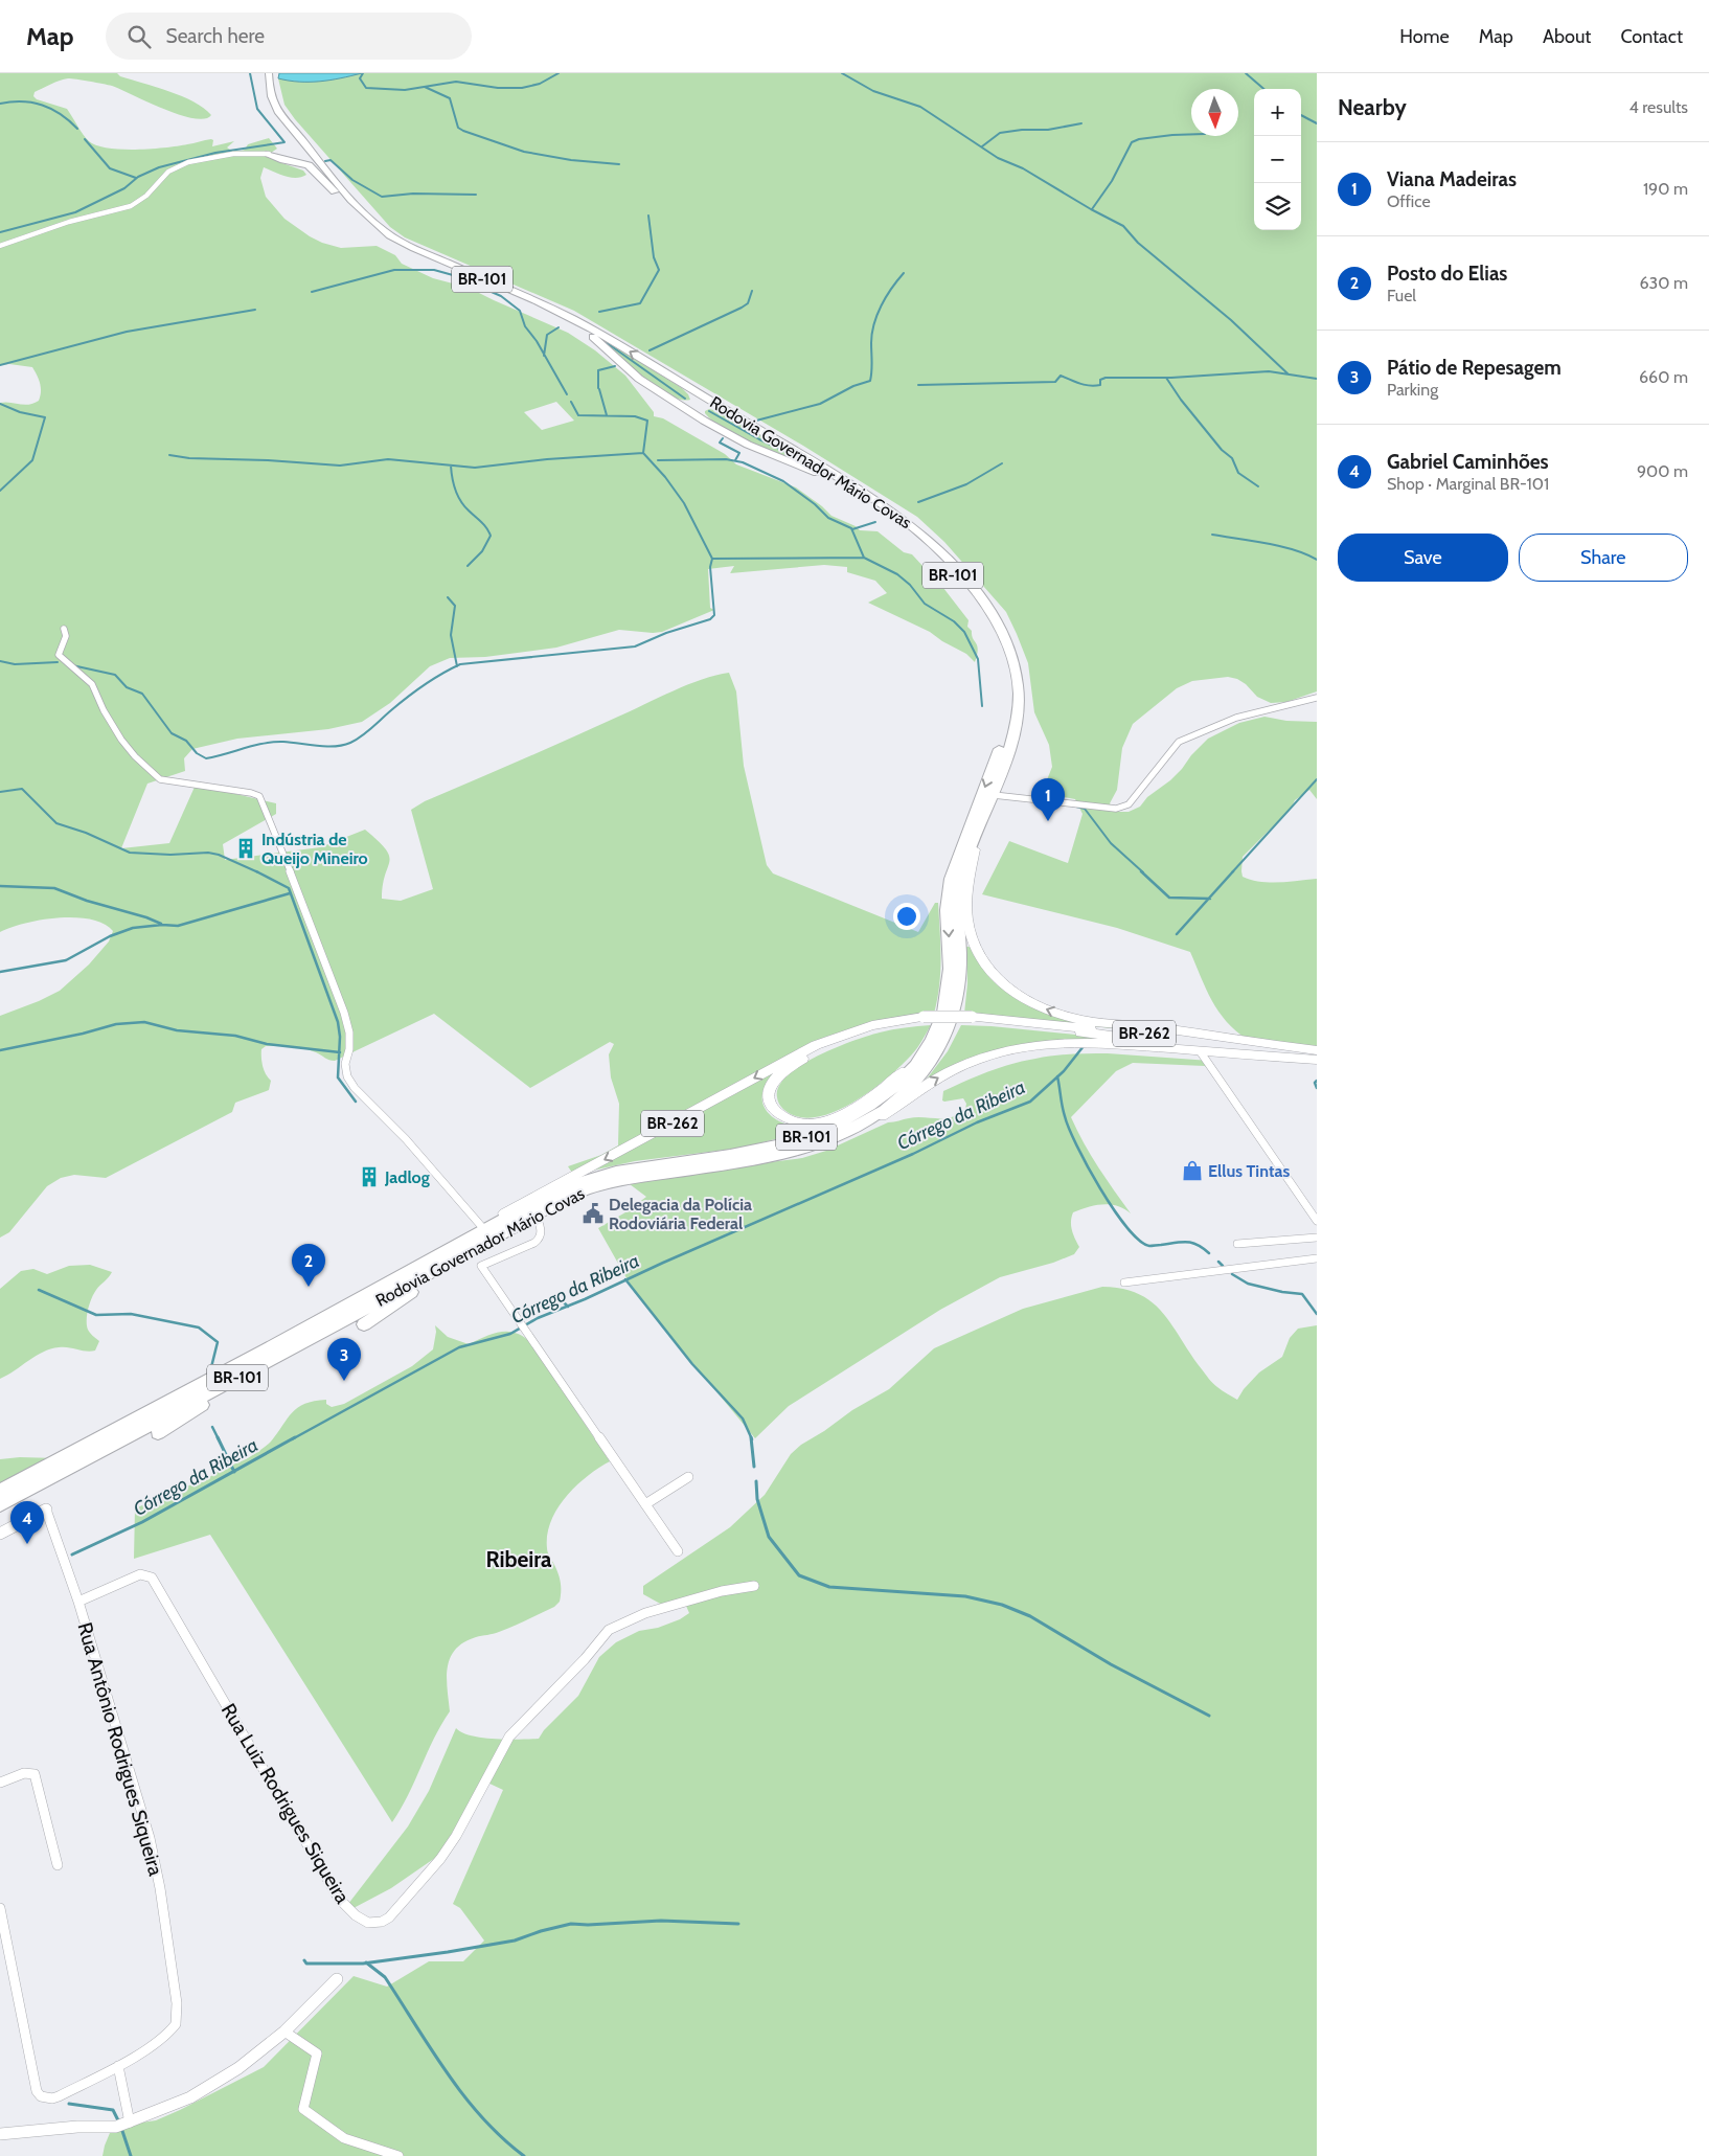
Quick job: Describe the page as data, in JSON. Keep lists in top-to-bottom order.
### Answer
{
  "streets": {
    "highway": ["BR-101", "Rodovia Governador Mário Covas", "BR-262"],
    "street": ["Rua Antônio Rodrigues Siqueira", "Rua Luiz Rodrigues Siqueira"]
  },
  "crossings": [
    ["Rodovia Governador Mário Covas", "BR-262"],
    ["Rua Antônio Rodrigues Siqueira", "Rua Luiz Rodrigues Siqueira"]
  ],
  "districts": ["Ribeira"],
  "water": ["Córrego da Ribeira"],
  "places": {
    "building": ["Indústria de Queijo Mineiro", "Jadlog"],
    "shop": ["Ellus Tintas"],
    "public building": ["Delegacia da Polícia Rodoviária Federal"]
  },
  "north": "bottom",
  "page": {
    "header": "Map",
    "search": "Search here",
    "nav": [
      "Home",
      "Map",
      "About",
      "Contact"
    ],
    "heading": ["Nearby", "4 results"],
    "map_buttons": ["+", "−"],
    "list": [
      {
        "mark": "1",
        "name": "Viana Madeiras",
        "note": "Office",
        "value": "190 m"
      },
      {
        "mark": "2",
        "name": "Posto do Elias",
        "note": "Fuel",
        "value": "630 m"
      },
      {
        "mark": "3",
        "name": "Pátio de Repesagem",
        "note": "Parking",
        "value": "660 m"
      },
      {
        "mark": "4",
        "name": "Gabriel Caminhões",
        "note": "Shop · Marginal BR-101",
        "value": "900 m"
      }
    ],
    "buttons": ["Save", "Share"],
    "pins": [
      "1",
      "2",
      "3",
      "4"
    ]
  }
}
